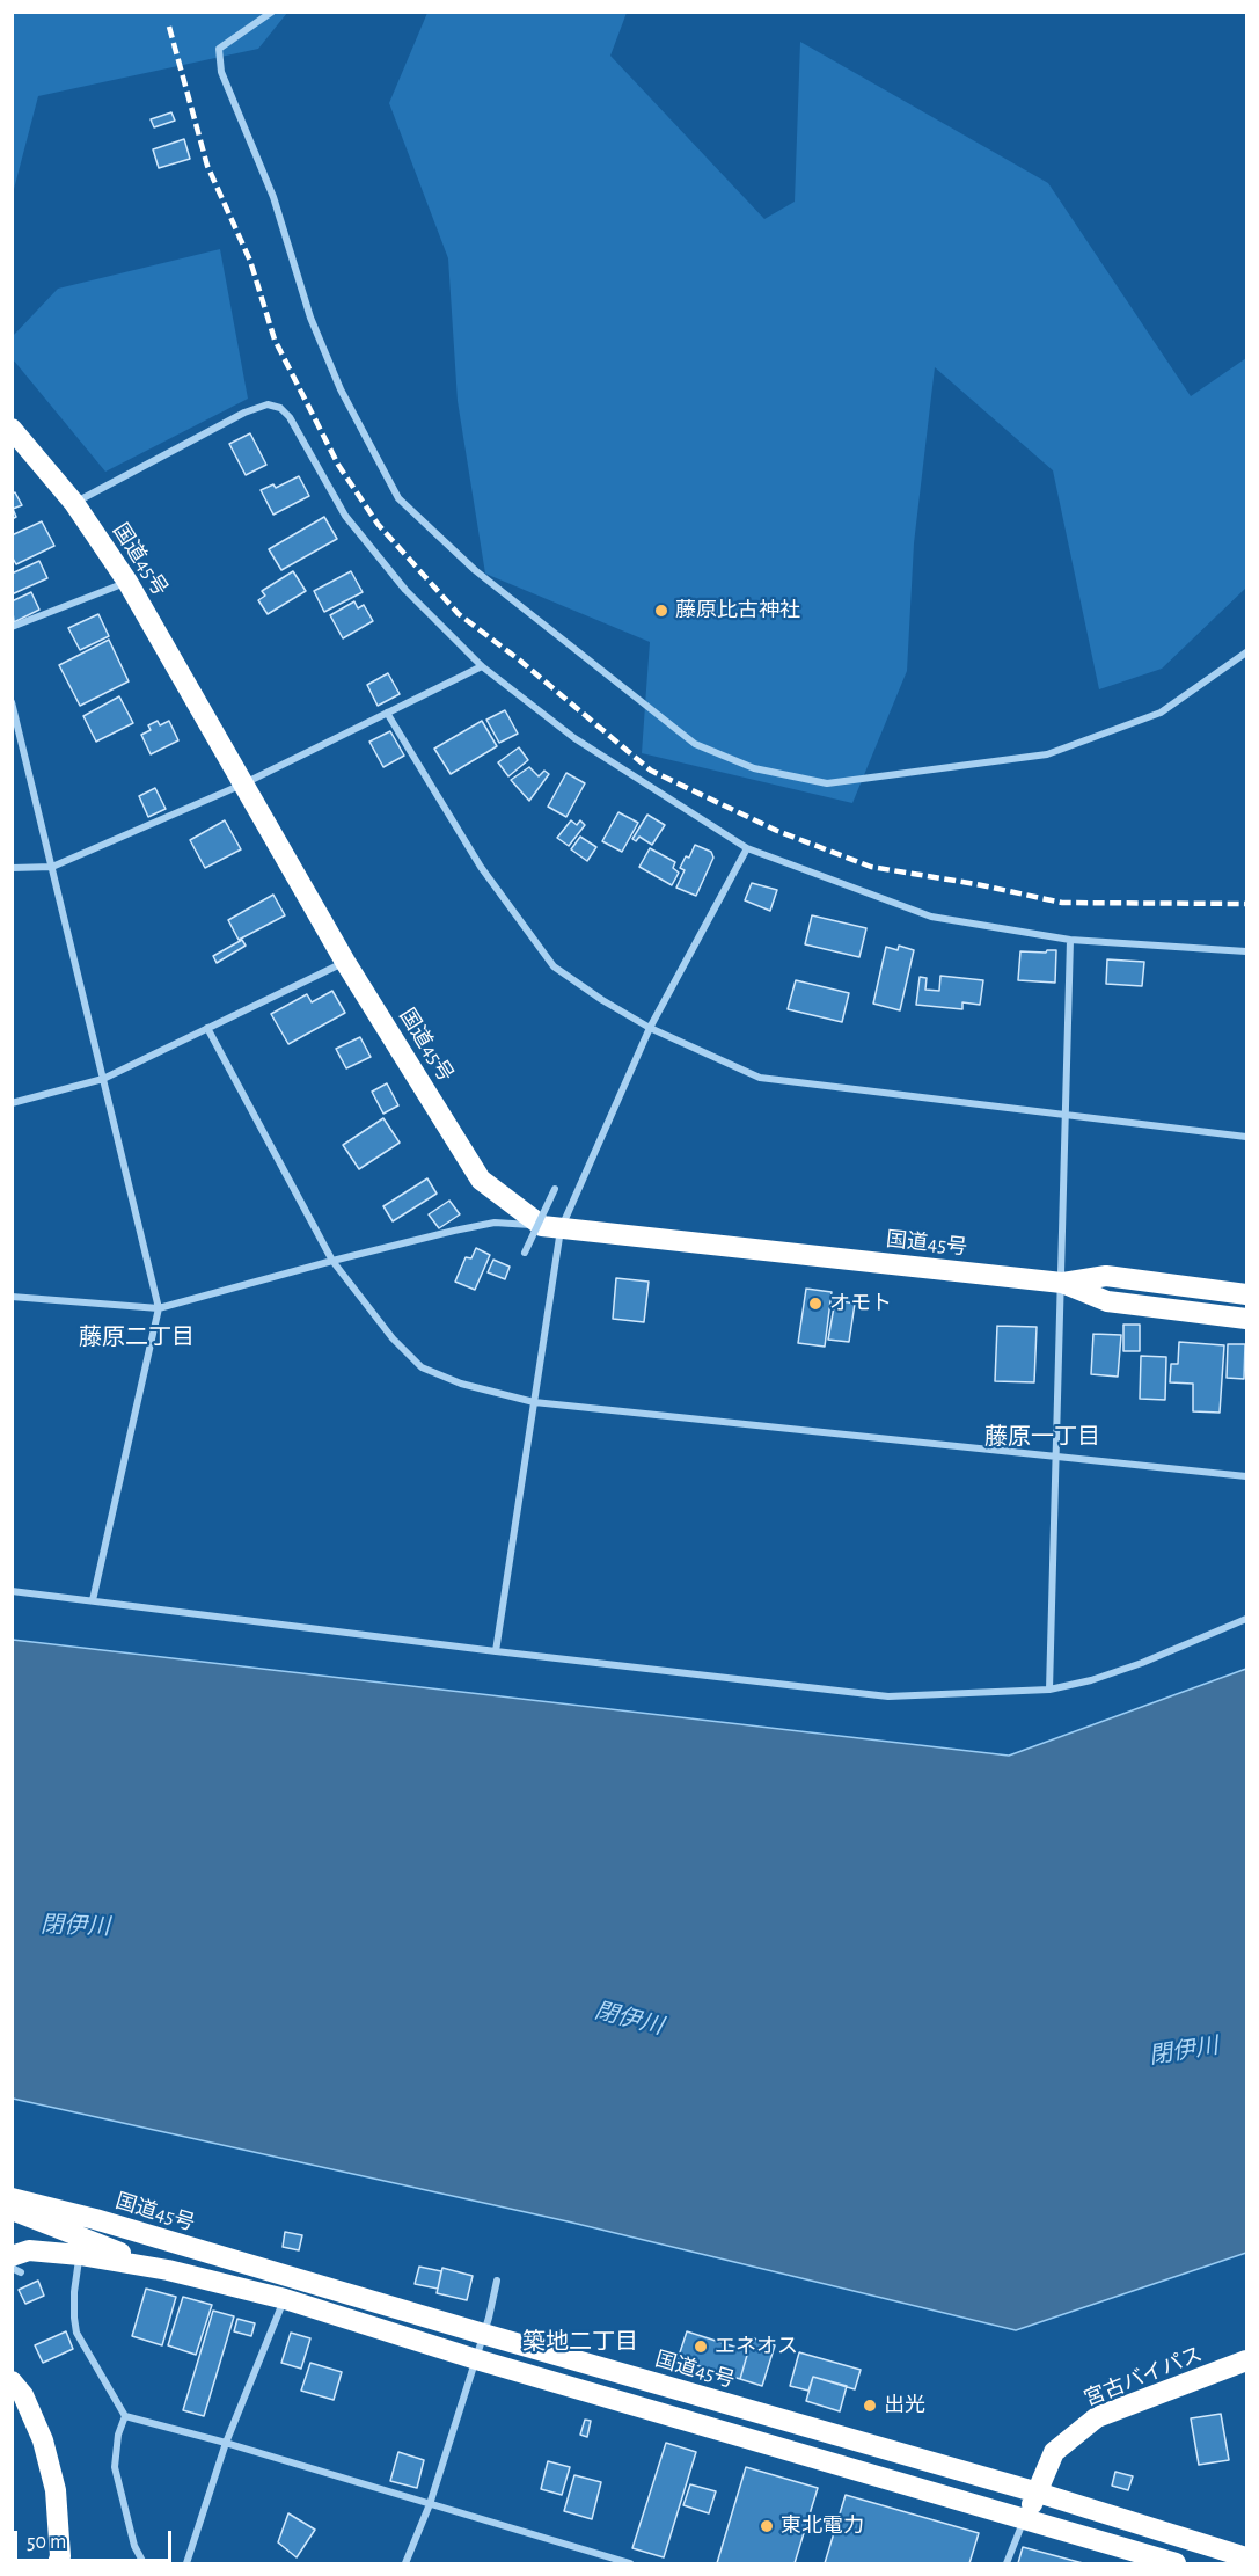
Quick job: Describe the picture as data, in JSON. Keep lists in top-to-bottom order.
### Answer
{
  "streets": {
    "highway": ["国道45号", "宮古バイパス"]
  },
  "crossings": [
    ["国道45号", "宮古バイパス"]
  ],
  "districts": ["藤原二丁目", "藤原一丁目", "築地二丁目"],
  "water": ["閉伊川"],
  "places": [
    "藤原比古神社",
    "オモト",
    "エネオス",
    "出光",
    "東北電力"
  ],
  "scale_bar": "50 m"
}
